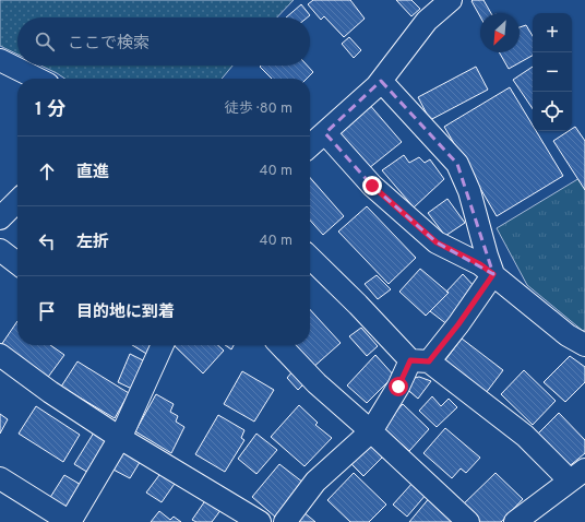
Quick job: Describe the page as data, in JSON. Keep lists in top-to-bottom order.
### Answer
{
  "north": "bottom left",
  "page": {
    "map_buttons": ["+", "−"],
    "search": "ここで検索",
    "heading": ["1 分", "徒歩 · 80 m"],
    "list": [
      ["直進", "40 m"],
      ["左折", "40 m"],
      "目的地に到着"
    ]
  }
}
